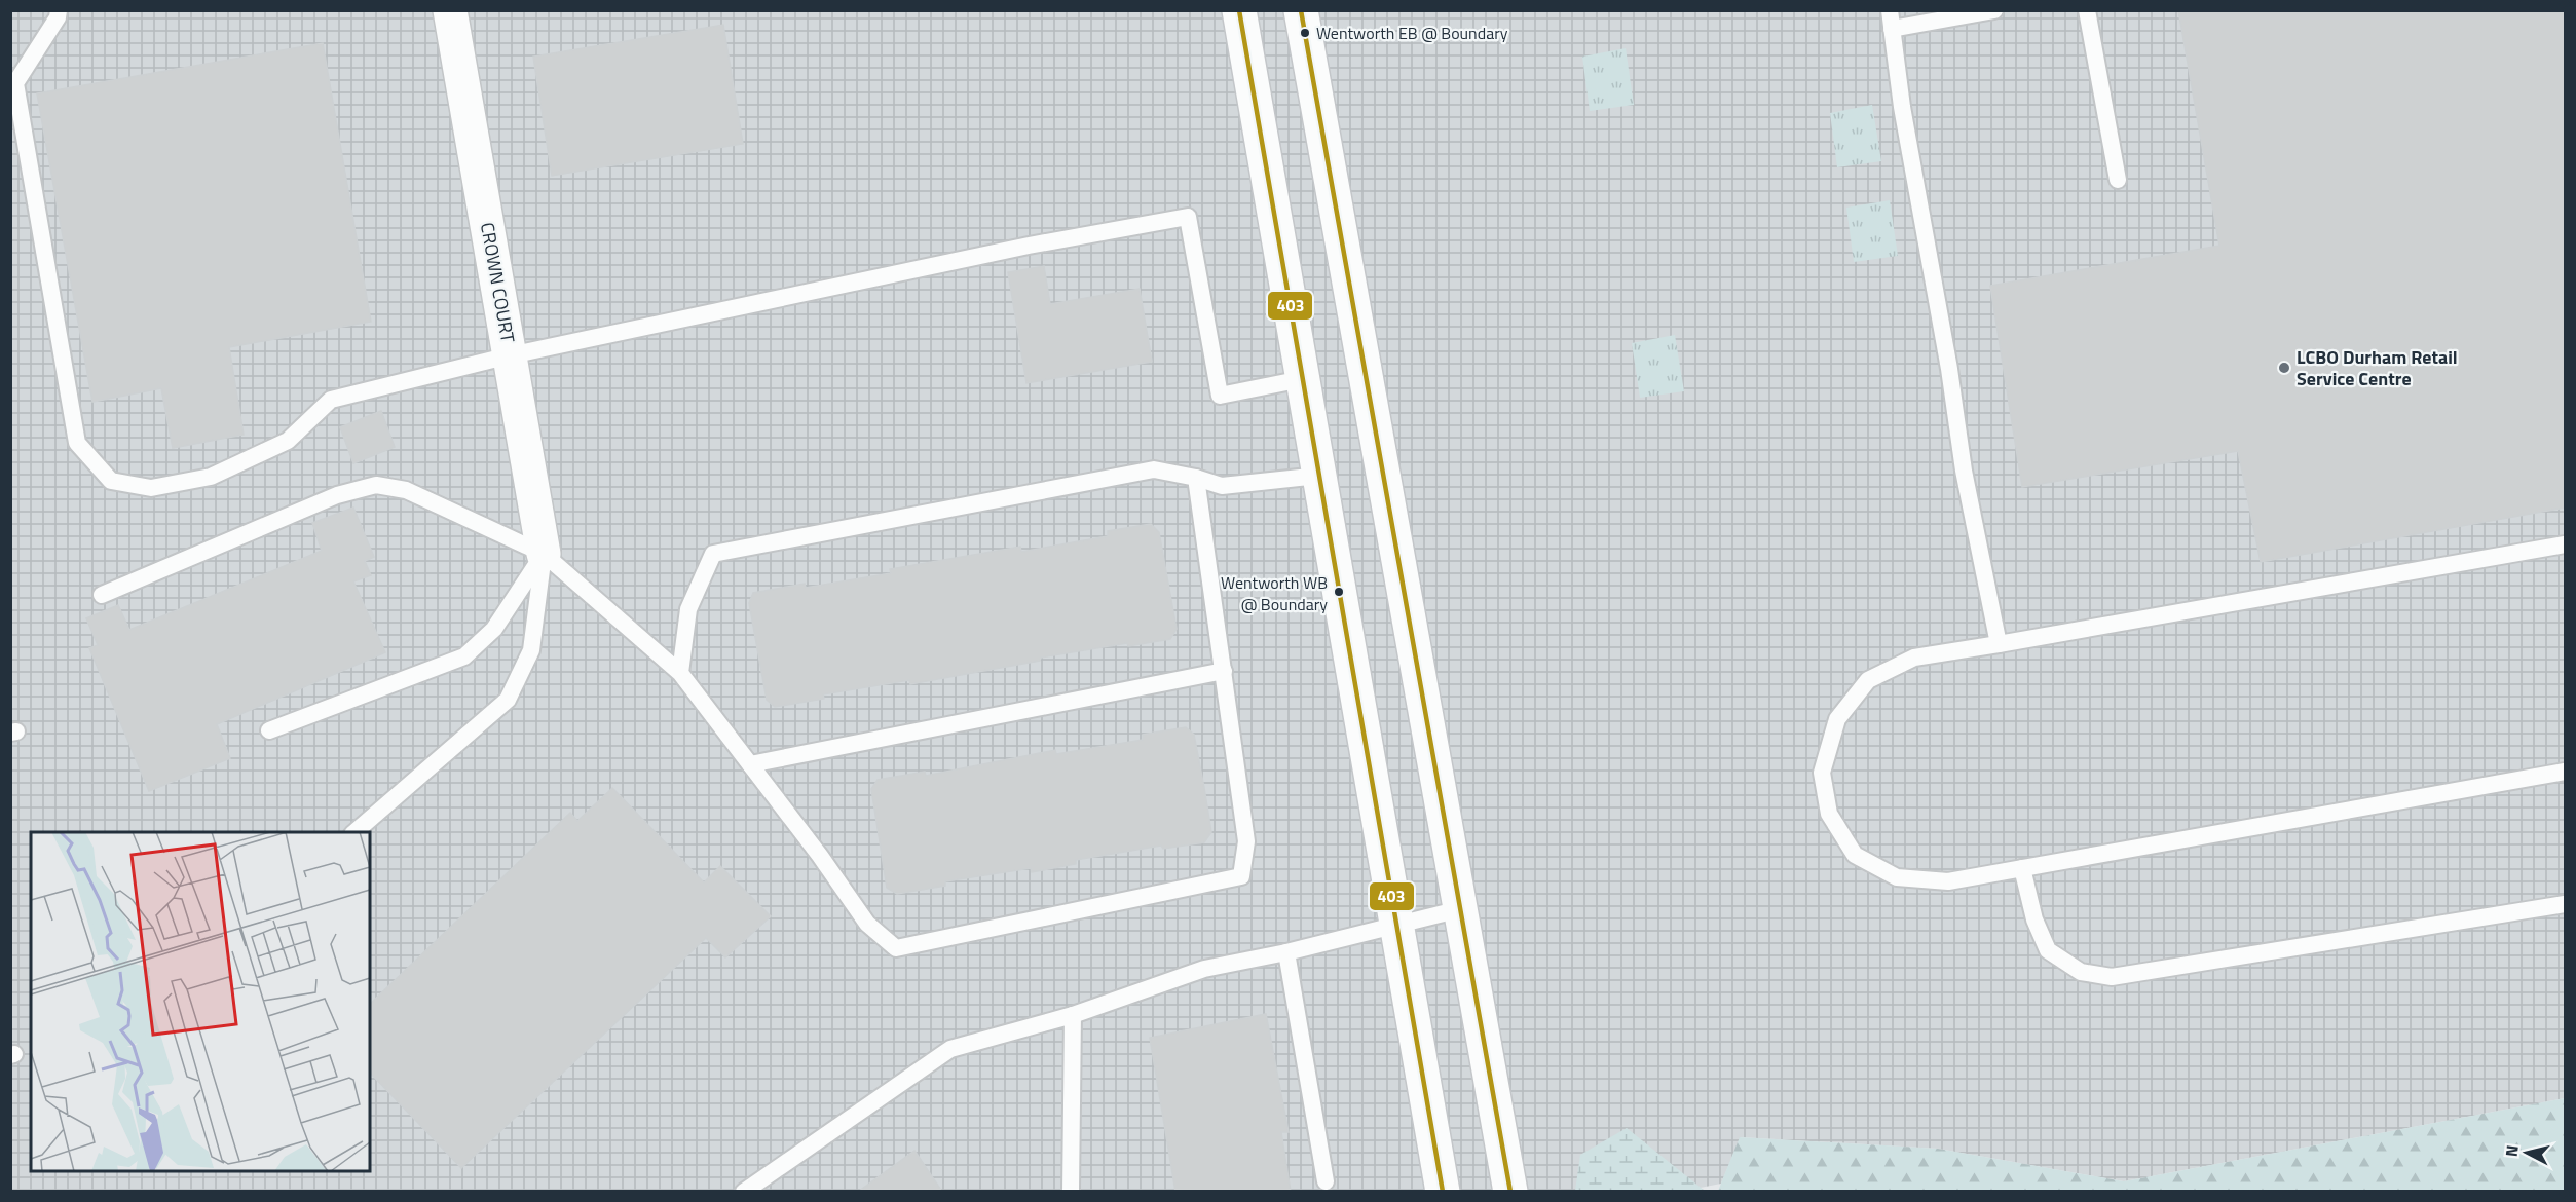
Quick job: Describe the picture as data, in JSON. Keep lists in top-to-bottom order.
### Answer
{
  "streets": {
    "main road": ["CROWN COURT"]
  },
  "places": ["Wentworth EB @ Boundary", "LCBO Durham Retail Service Centre", "Wentworth WB @ Boundary"],
  "lines": ["transit line 403"],
  "north": "left"
}
